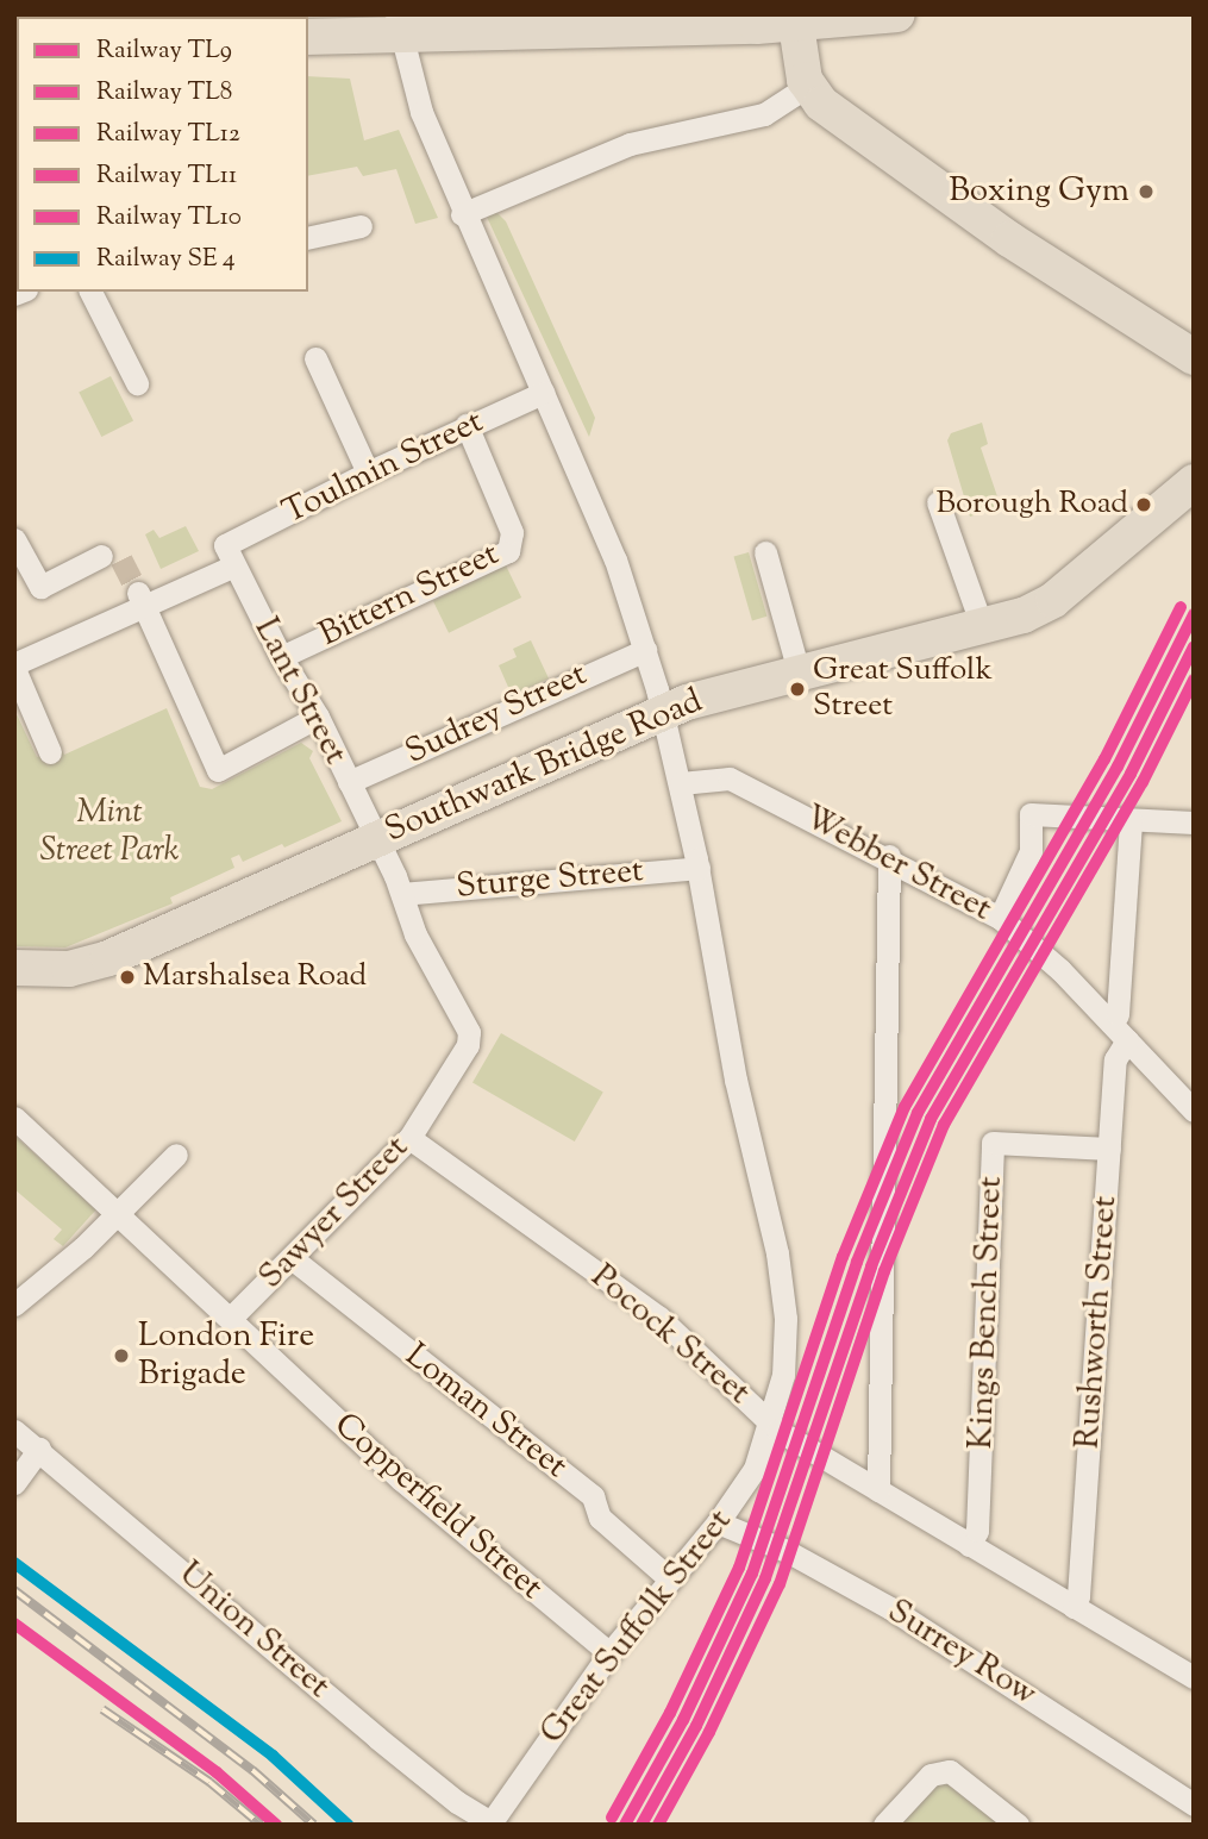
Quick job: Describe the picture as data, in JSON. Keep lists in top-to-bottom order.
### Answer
{
  "streets": {
    "main road": ["Southwark Bridge Road"],
    "street": [
      "Toulmin Street",
      "Bittern Street",
      "Lant Street",
      "Sudrey Street",
      "Webber Street",
      "Sturge Street",
      "Sawyer Street",
      "Kings Bench Street",
      "Rushworth Street",
      "Pocock Street",
      "Loman Street",
      "Copperfield Street",
      "Great Suffolk Street",
      "Union Street",
      "Surrey Row"
    ]
  },
  "crossings": [
    ["Toulmin Street", "Bittern Street"],
    ["Toulmin Street", "Lant Street"],
    ["Toulmin Street", "Great Suffolk Street"],
    ["Bittern Street", "Lant Street"],
    ["Lant Street", "Sudrey Street"],
    ["Lant Street", "Southwark Bridge Road"],
    ["Lant Street", "Sawyer Street"],
    ["Sudrey Street", "Great Suffolk Street"],
    ["Southwark Bridge Road", "Sawyer Street"],
    ["Southwark Bridge Road", "Great Suffolk Street"],
    ["Webber Street", "Rushworth Street"],
    ["Webber Street", "Great Suffolk Street"],
    ["Sturge Street", "Sawyer Street"],
    ["Sturge Street", "Great Suffolk Street"],
    ["Sawyer Street", "Pocock Street"],
    ["Sawyer Street", "Loman Street"],
    ["Sawyer Street", "Copperfield Street"],
    ["Kings Bench Street", "Rushworth Street"],
    ["Kings Bench Street", "Pocock Street"],
    ["Rushworth Street", "Pocock Street"],
    ["Pocock Street", "Great Suffolk Street"],
    ["Loman Street", "Great Suffolk Street"],
    ["Copperfield Street", "Great Suffolk Street"],
    ["Great Suffolk Street", "Union Street"],
    ["Great Suffolk Street", "Surrey Row"]
  ],
  "parks": ["Mint Street Park"],
  "places": [
    "Boxing Gym",
    "Borough Road",
    "Great Suffolk Street",
    "Marshalsea Road",
    "London Fire Brigade"
  ],
  "lines": [
    "rail line TL12",
    "rail line TL9",
    "rail line TL8",
    "rail line TL11",
    "rail line TL10"
  ],
  "legend": [
    "Railway TL9",
    "Railway TL8",
    "Railway TL12",
    "Railway TL11",
    "Railway TL10",
    "Railway SE 4"
  ]
}
